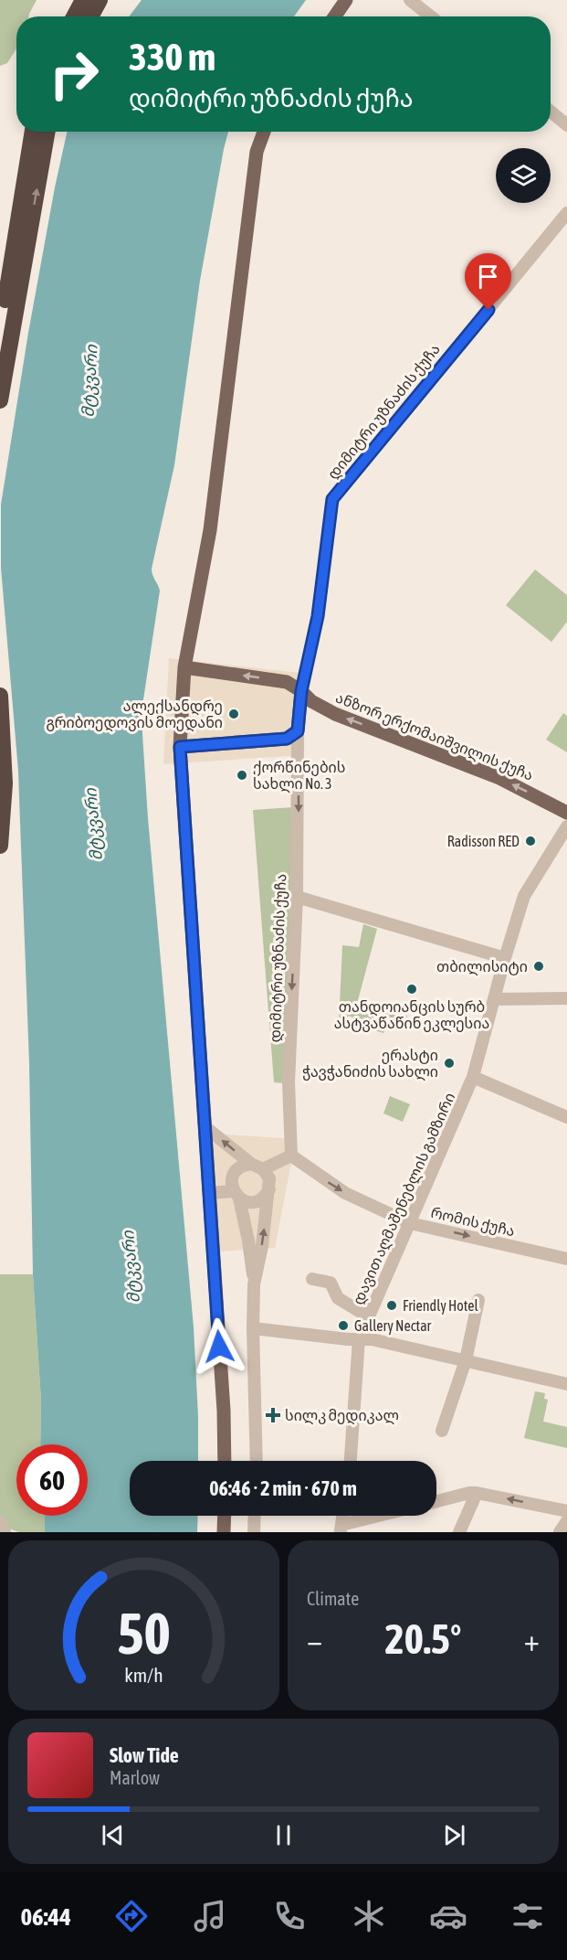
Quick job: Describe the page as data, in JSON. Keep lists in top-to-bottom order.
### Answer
{
  "streets": {
    "main road": ["დიმიტრი უზნაძის ქუჩა", "ანზორ ერქომაიშვილის ქუჩა"],
    "street": ["დავით აღმაშენებლის გამზირი", "რომის ქუჩა"]
  },
  "crossings": [
    ["დიმიტრი უზნაძის ქუჩა", "ანზორ ერქომაიშვილის ქუჩა"],
    ["დიმიტრი უზნაძის ქუჩა", "რომის ქუჩა"],
    ["დავით აღმაშენებლის გამზირი", "რომის ქუჩა"]
  ],
  "one_way": ["დიმიტრი უზნაძის ქუჩა", "ანზორ ერქომაიშვილის ქუჩა", "რომის ქუჩა"],
  "water": ["მტკვარი"],
  "places": {
    "other": [
      "ალექსანდრე გრიბოედოვის მოედანი",
      "ქორწინების სახლი No. 3",
      "Radisson RED",
      "თბილისიტი",
      "თანდოიანცის სურბ ასტვაწაწინ ეკლესია",
      "ერასტი ჭავჭანიძის სახლი",
      "Friendly Hotel",
      "Gallery Nectar"
    ],
    "health": ["სილკ მედიკალ"]
  },
  "page": {
    "turn": ["330 m", "დიმიტრი უზნაძის ქუჩა"],
    "limit": "60",
    "trip": "06:46 · 2 min · 670 m",
    "tile": "Climate",
    "heat": ["−", "20.5°", "+"],
    "song": ["Slow Tide", "Marlow"],
    "tabs": "06:44",
    "gauge": ["50", "km/h"]
  }
}
